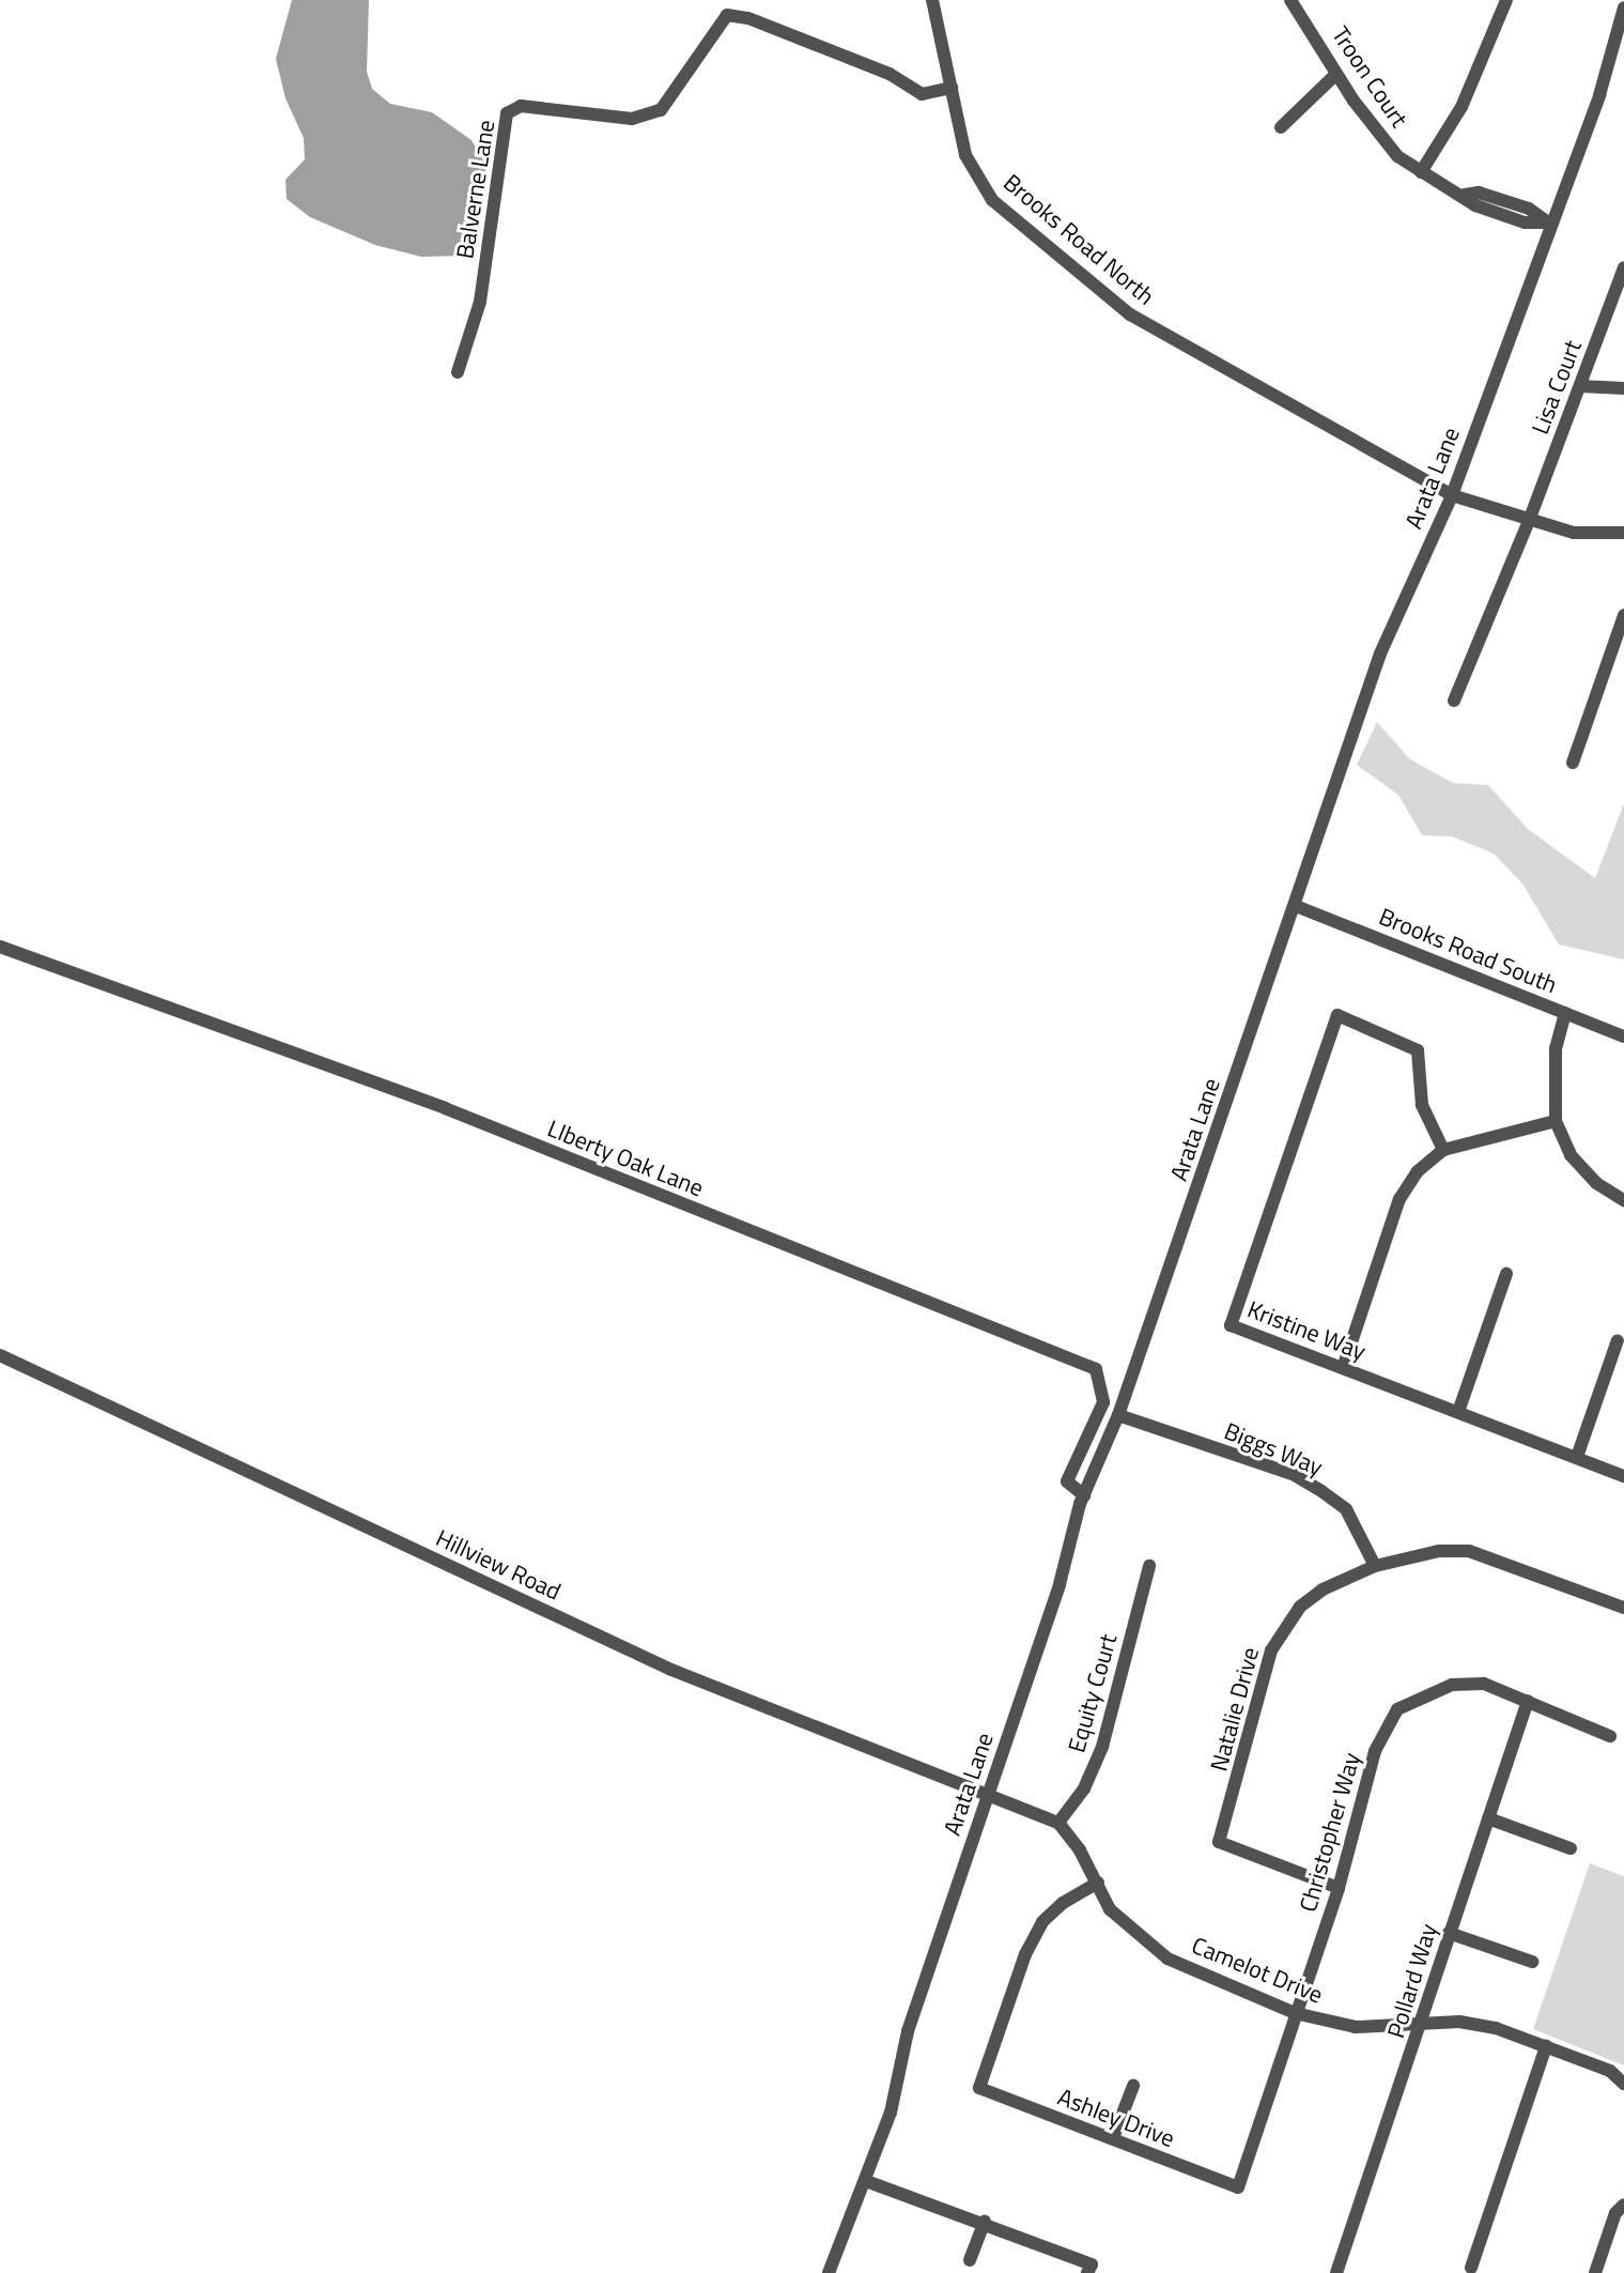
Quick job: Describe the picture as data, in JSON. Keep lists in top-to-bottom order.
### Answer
{
  "streets": {
    "street": [
      "Troon Court",
      "Balverne Lane",
      "Brooks Road North",
      "Lisa Court",
      "Arata Lane",
      "Brooks Road South",
      "LIberty Oak Lane",
      "Kristine Way",
      "Biggs Way",
      "Hillview Road",
      "Equity Court",
      "Natalie Drive",
      "Christopher Way",
      "Camelot Drive",
      "Pollard Way",
      "Ashley Drive"
    ]
  },
  "crossings": [
    ["Troon Court", "Arata Lane"],
    ["Balverne Lane", "Brooks Road North"],
    ["Brooks Road North", "Lisa Court"],
    ["Brooks Road North", "Arata Lane"],
    ["Arata Lane", "Brooks Road South"],
    ["Arata Lane", "LIberty Oak Lane"],
    ["Arata Lane", "Biggs Way"],
    ["Arata Lane", "Hillview Road"],
    ["Biggs Way", "Natalie Drive"],
    ["Equity Court", "Camelot Drive"],
    ["Natalie Drive", "Christopher Way"],
    ["Christopher Way", "Camelot Drive"],
    ["Christopher Way", "Pollard Way"],
    ["Christopher Way", "Ashley Drive"],
    ["Camelot Drive", "Pollard Way"],
    ["Camelot Drive", "Ashley Drive"]
  ]
}
